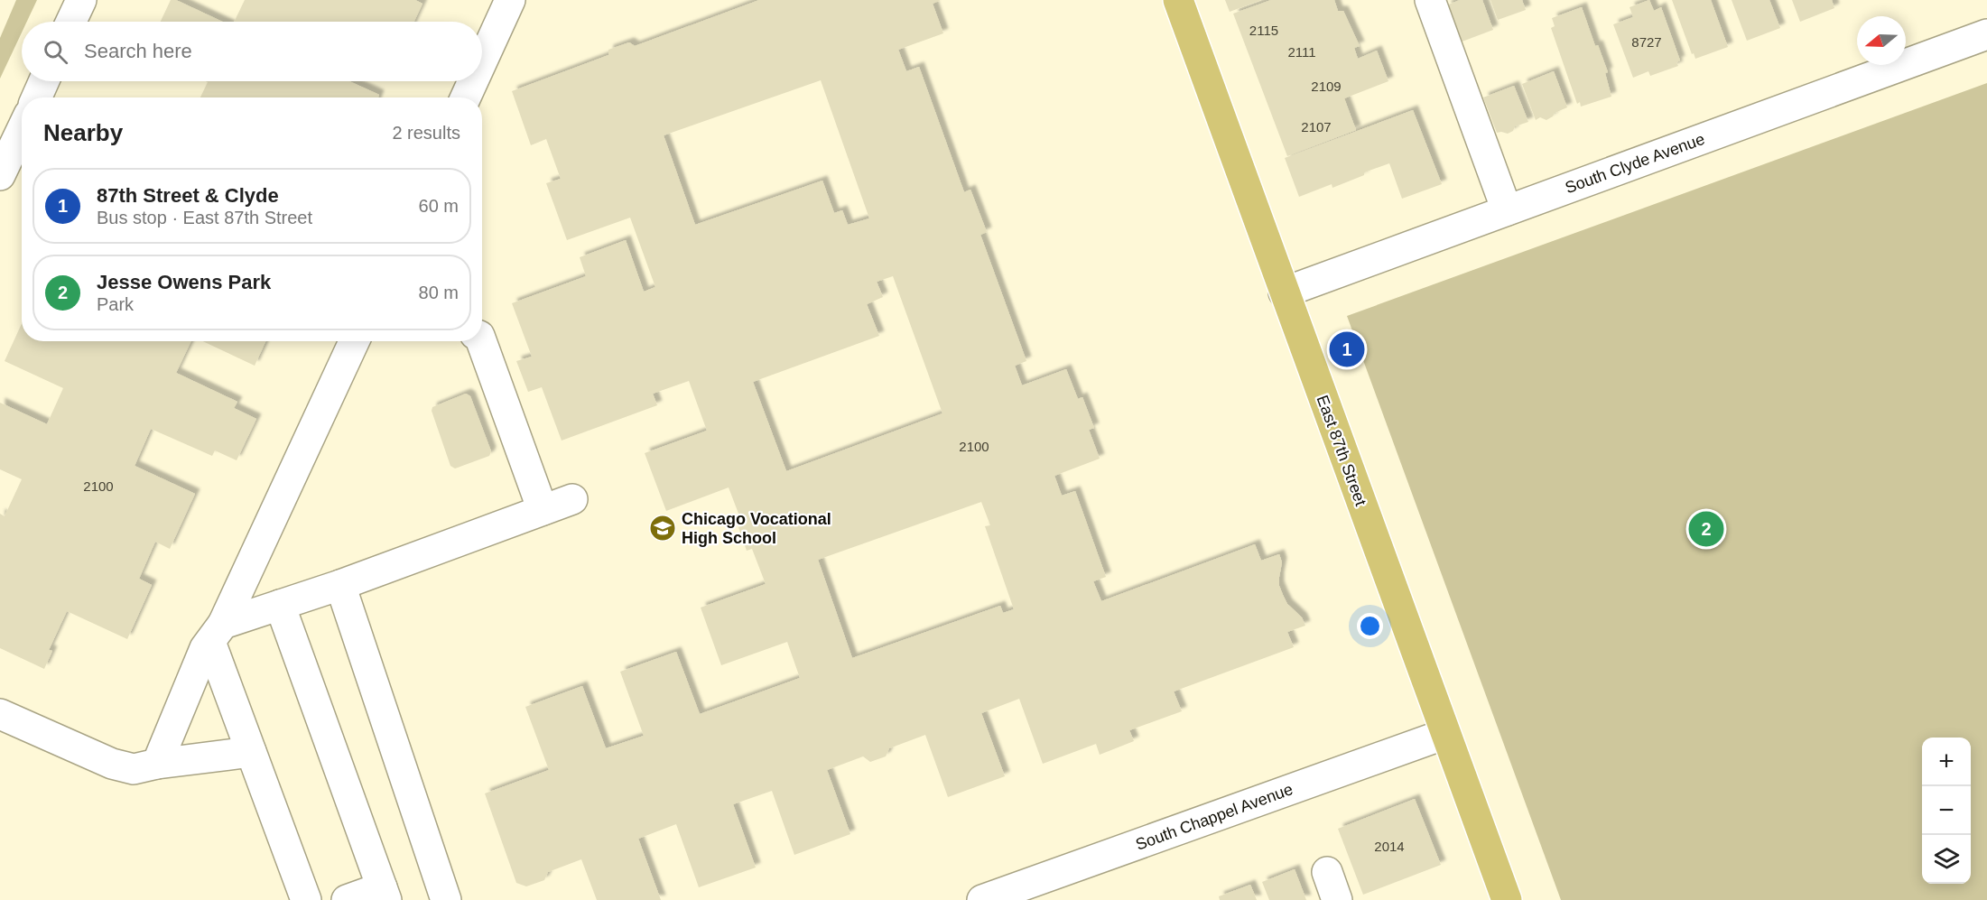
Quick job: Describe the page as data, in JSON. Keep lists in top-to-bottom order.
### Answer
{
  "streets": {
    "main road": ["East 87th Street"],
    "street": ["South Clyde Avenue", "South Chappel Avenue"]
  },
  "crossings": [
    ["South Clyde Avenue", "East 87th Street"],
    ["East 87th Street", "South Chappel Avenue"]
  ],
  "places": {
    "school or university": ["Chicago Vocational High School"]
  },
  "house_numbers": [
    "2115",
    "8727",
    "2111",
    "2109",
    "2107",
    "2100",
    "2100",
    "2014"
  ],
  "north": "left",
  "page": {
    "search": "Search here",
    "heading": ["Nearby", "2 results"],
    "list": [
      {
        "mark": "1",
        "name": "87th Street & Clyde",
        "note": "Bus stop · East 87th Street",
        "value": "60 m"
      },
      {
        "mark": "2",
        "name": "Jesse Owens Park",
        "note": "Park",
        "value": "80 m"
      }
    ],
    "pins": ["1", "2"],
    "map_buttons": ["+", "−"]
  }
}
